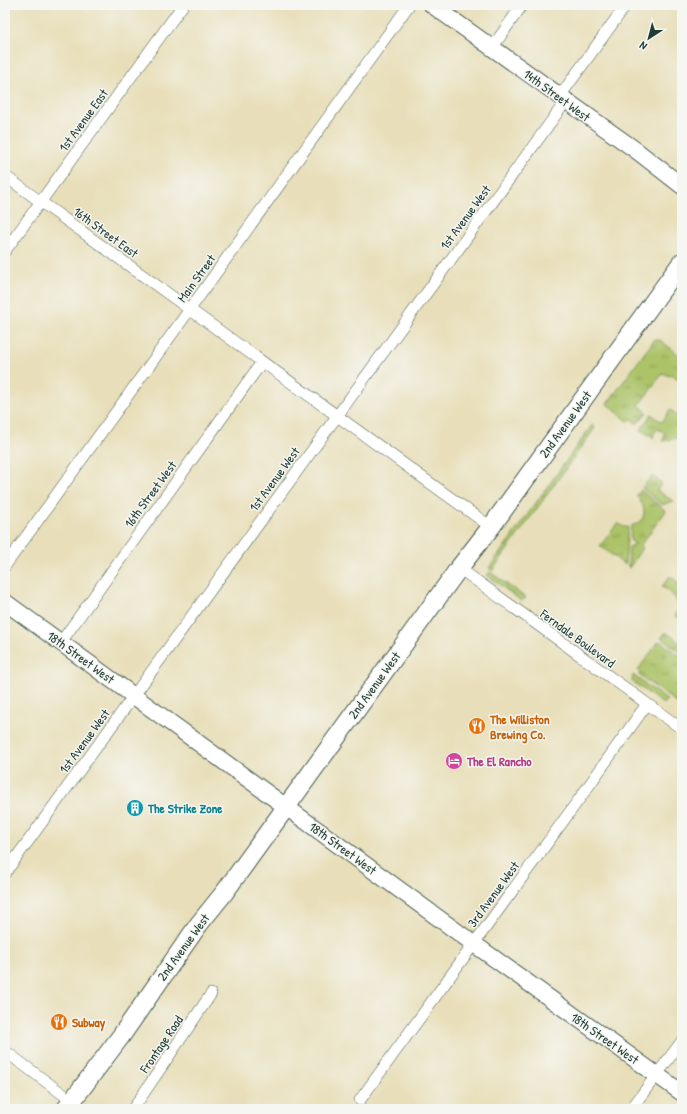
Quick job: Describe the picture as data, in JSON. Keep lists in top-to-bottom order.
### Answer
{
  "streets": {
    "main road": ["2nd Avenue West"],
    "street": [
      "14th Street West",
      "1st Avenue East",
      "1st Avenue West",
      "16th Street East",
      "Main Street",
      "16th Street West",
      "Ferndale Boulevard",
      "18th Street West",
      "3rd Avenue West",
      "Frontage Road"
    ]
  },
  "crossings": [
    ["14th Street West", "1st Avenue West"],
    ["1st Avenue East", "16th Street East"],
    ["1st Avenue West", "18th Street West"],
    ["16th Street East", "Main Street"],
    ["2nd Avenue West", "Ferndale Boulevard"],
    ["2nd Avenue West", "18th Street West"],
    ["16th Street West", "18th Street West"],
    ["Ferndale Boulevard", "3rd Avenue West"],
    ["18th Street West", "3rd Avenue West"]
  ],
  "places": {
    "restaurant": ["The Williston Brewing Co.", "Subway"],
    "hotel": ["The El Rancho"],
    "building": ["The Strike Zone"]
  },
  "north": "bottom left"
}
